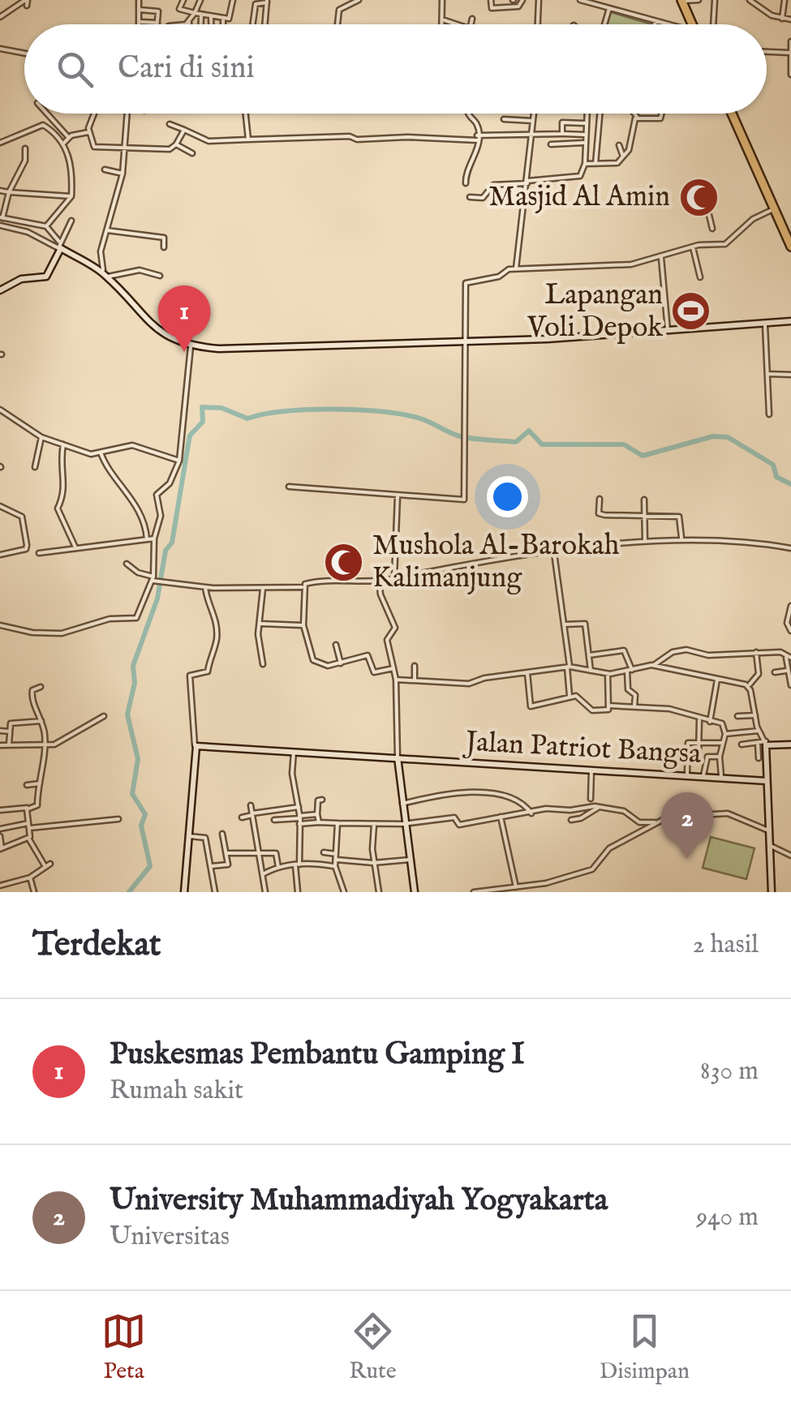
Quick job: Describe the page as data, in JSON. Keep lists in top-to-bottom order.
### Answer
{
  "streets": {
    "street": ["Jalan Patriot Bangsa"]
  },
  "places": {
    "mosque": ["Masjid Al Amin", "Mushola Al-Barokah Kalimanjung"],
    "sports": ["Lapangan Voli Depok"]
  },
  "page": {
    "search": "Cari di sini",
    "pins": ["1", "2"],
    "heading": ["Terdekat", "2 hasil"],
    "list": [
      {
        "mark": "1",
        "name": "Puskesmas Pembantu Gamping I",
        "note": "Rumah sakit",
        "value": "830 m"
      },
      {
        "mark": "2",
        "name": "University Muhammadiyah Yogyakarta",
        "note": "Universitas",
        "value": "940 m"
      }
    ],
    "nav": ["Peta", "Rute", "Disimpan"]
  }
}
